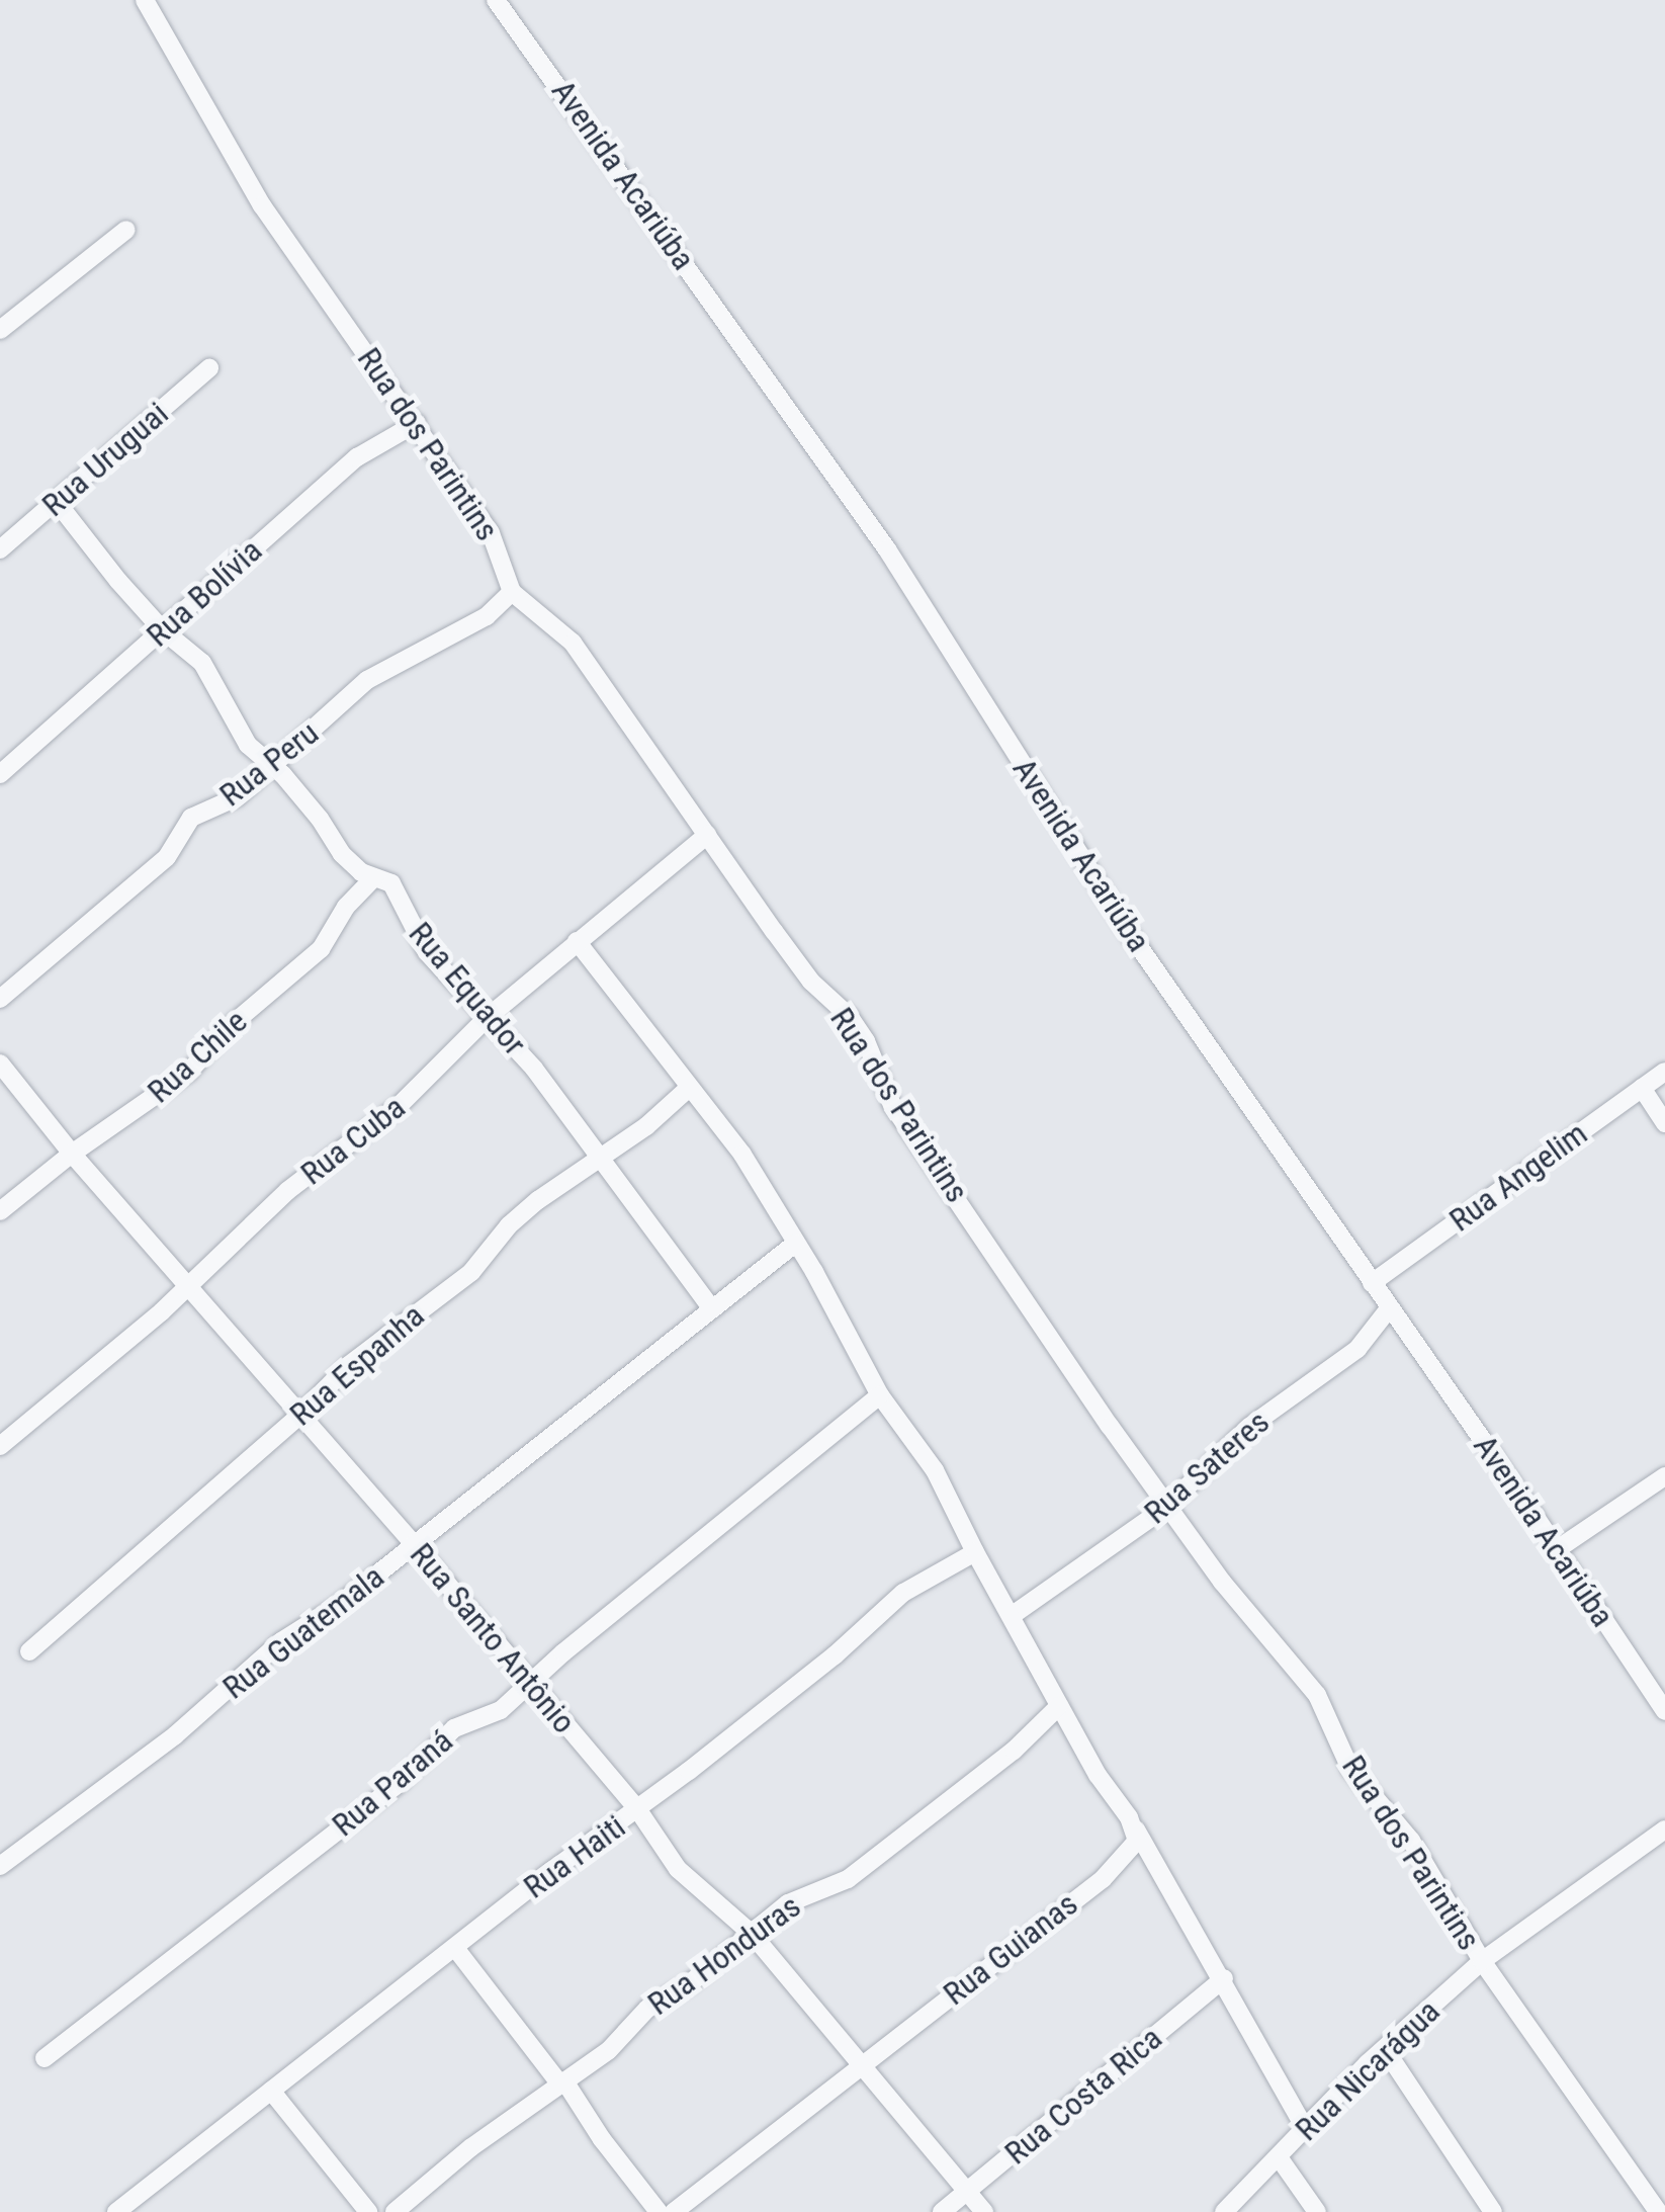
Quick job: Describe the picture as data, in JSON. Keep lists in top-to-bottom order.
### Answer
{
  "streets": {
    "street": [
      "Avenida Acariúba",
      "Rua dos Parintins",
      "Rua Uruguai",
      "Rua Bolívia",
      "Rua Peru",
      "Rua Equador",
      "Rua Chile",
      "Rua Cuba",
      "Rua Angelim",
      "Rua Espanha",
      "Rua Sateres",
      "Rua Guatemala",
      "Rua Santo Antônio",
      "Rua Paraná",
      "Rua Haiti",
      "Rua Guianas",
      "Rua Honduras",
      "Rua Nicarágua",
      "Rua Costa Rica"
    ]
  },
  "crossings": [
    ["Avenida Acariúba", "Rua Angelim"],
    ["Avenida Acariúba", "Rua Sateres"],
    ["Rua dos Parintins", "Rua Bolívia"],
    ["Rua dos Parintins", "Rua Peru"],
    ["Rua dos Parintins", "Rua Cuba"],
    ["Rua dos Parintins", "Rua Sateres"],
    ["Rua dos Parintins", "Rua Nicarágua"],
    ["Rua Uruguai", "Rua Equador"],
    ["Rua Bolívia", "Rua Equador"],
    ["Rua Peru", "Rua Equador"],
    ["Rua Equador", "Rua Chile"],
    ["Rua Equador", "Rua Cuba"],
    ["Rua Equador", "Rua Espanha"],
    ["Rua Equador", "Rua Guatemala"],
    ["Rua Chile", "Rua Santo Antônio"],
    ["Rua Cuba", "Rua Santo Antônio"],
    ["Rua Espanha", "Rua Santo Antônio"],
    ["Rua Guatemala", "Rua Santo Antônio"],
    ["Rua Santo Antônio", "Rua Paraná"],
    ["Rua Santo Antônio", "Rua Haiti"],
    ["Rua Santo Antônio", "Rua Guianas"],
    ["Rua Santo Antônio", "Rua Honduras"],
    ["Rua Santo Antônio", "Rua Costa Rica"]
  ]
}
